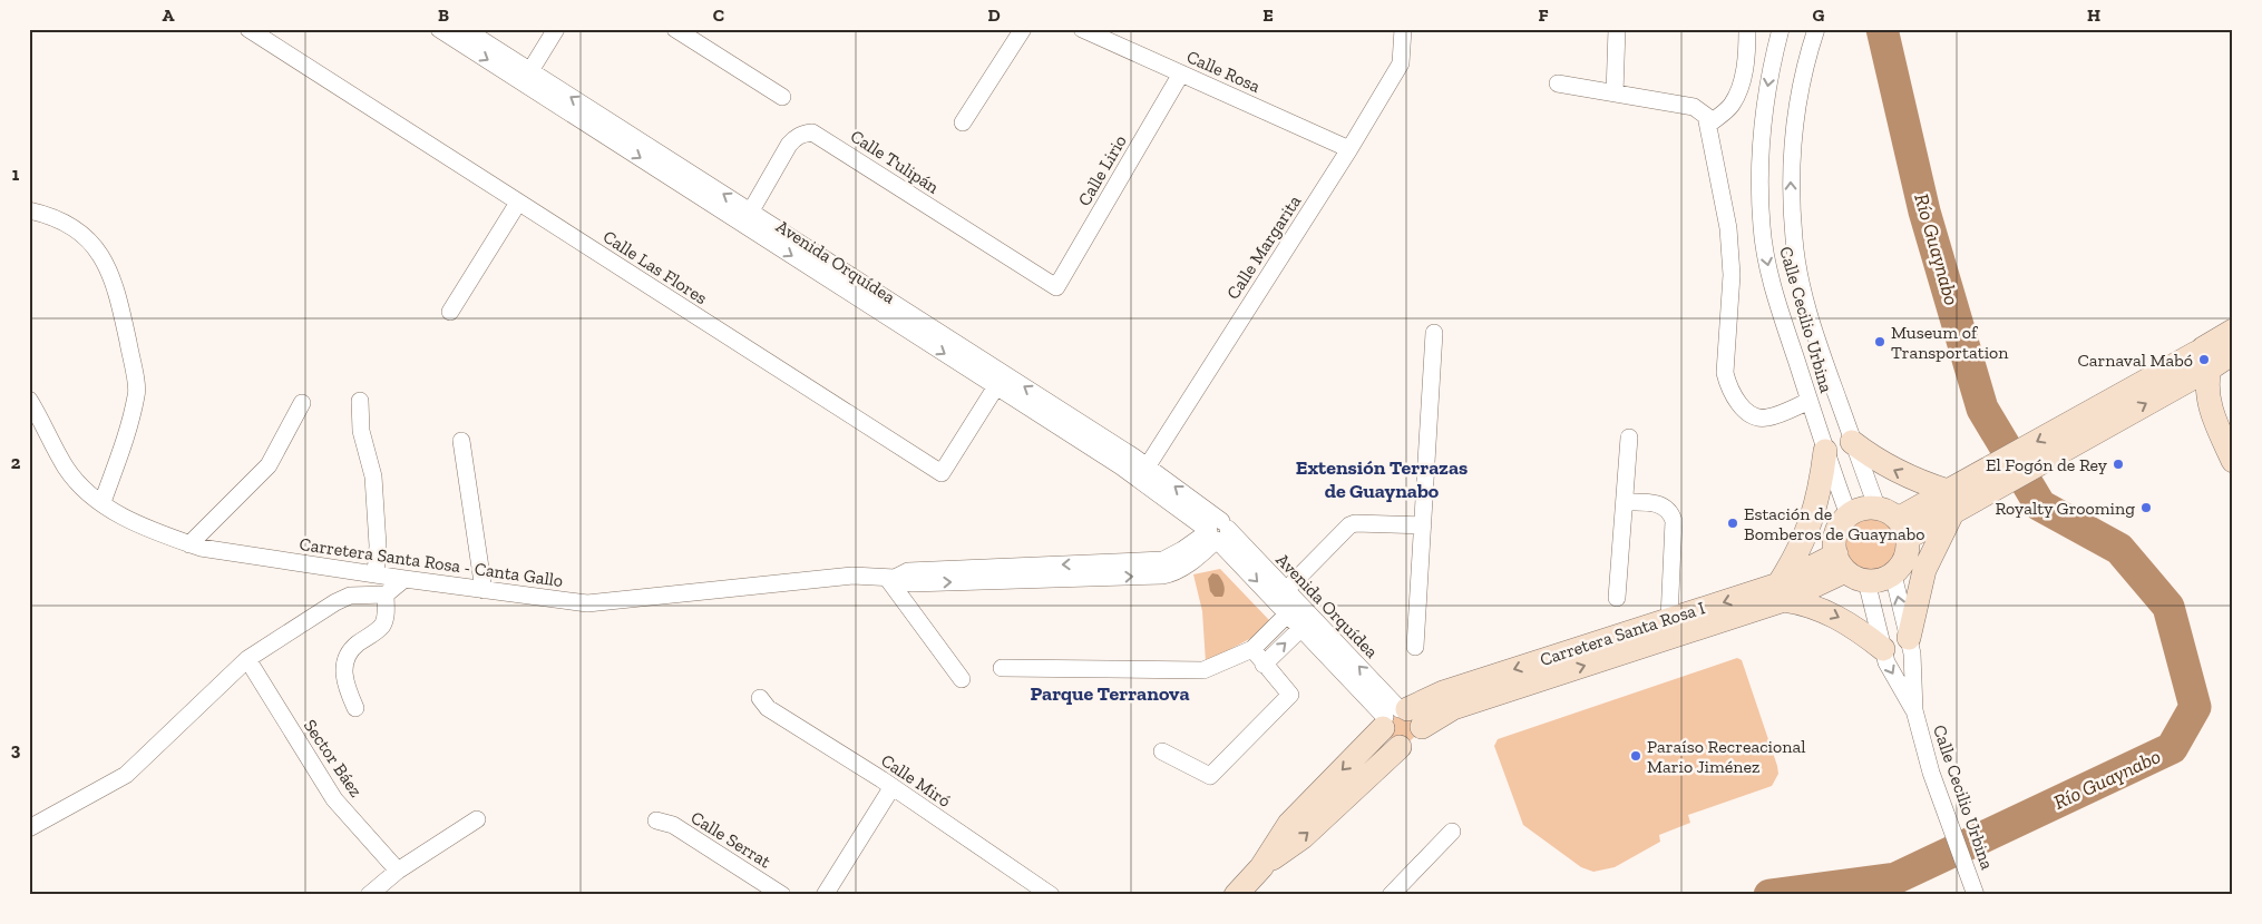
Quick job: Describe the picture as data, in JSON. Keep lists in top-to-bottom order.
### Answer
{
  "streets": {
    "street": [
      "Calle Rosa",
      "Calle Tulipán",
      "Calle Lirio",
      "Calle Margarita",
      "Avenida Orquídea",
      "Calle Las Flores",
      "Calle Cecilio Urbina",
      "Carretera Santa Rosa - Canta Gallo",
      "Carretera Santa Rosa I",
      "Sector Báez",
      "Calle Miró",
      "Calle Serrat"
    ]
  },
  "crossings": [
    ["Calle Rosa", "Calle Lirio"],
    ["Calle Rosa", "Calle Margarita"],
    ["Calle Tulipán", "Calle Lirio"],
    ["Calle Tulipán", "Avenida Orquídea"],
    ["Calle Margarita", "Avenida Orquídea"],
    ["Avenida Orquídea", "Calle Las Flores"],
    ["Avenida Orquídea", "Carretera Santa Rosa - Canta Gallo"],
    ["Avenida Orquídea", "Carretera Santa Rosa I"],
    ["Calle Cecilio Urbina", "Carretera Santa Rosa I"]
  ],
  "districts": ["Extensión Terrazas de Guaynabo", "Parque Terranova"],
  "water": ["Río Guaynabo"],
  "places": [
    "Museum of Transportation",
    "Carnaval Mabó",
    "El Fogón de Rey",
    "Royalty Grooming",
    "Estación de Bomberos de Guaynabo",
    "Paraíso Recreacional Mario Jiménez"
  ],
  "grid": {
    "columns": [
      "A",
      "B",
      "C",
      "D",
      "E",
      "F",
      "G",
      "H"
    ],
    "rows": ["1", "2", "3"]
  }
}
